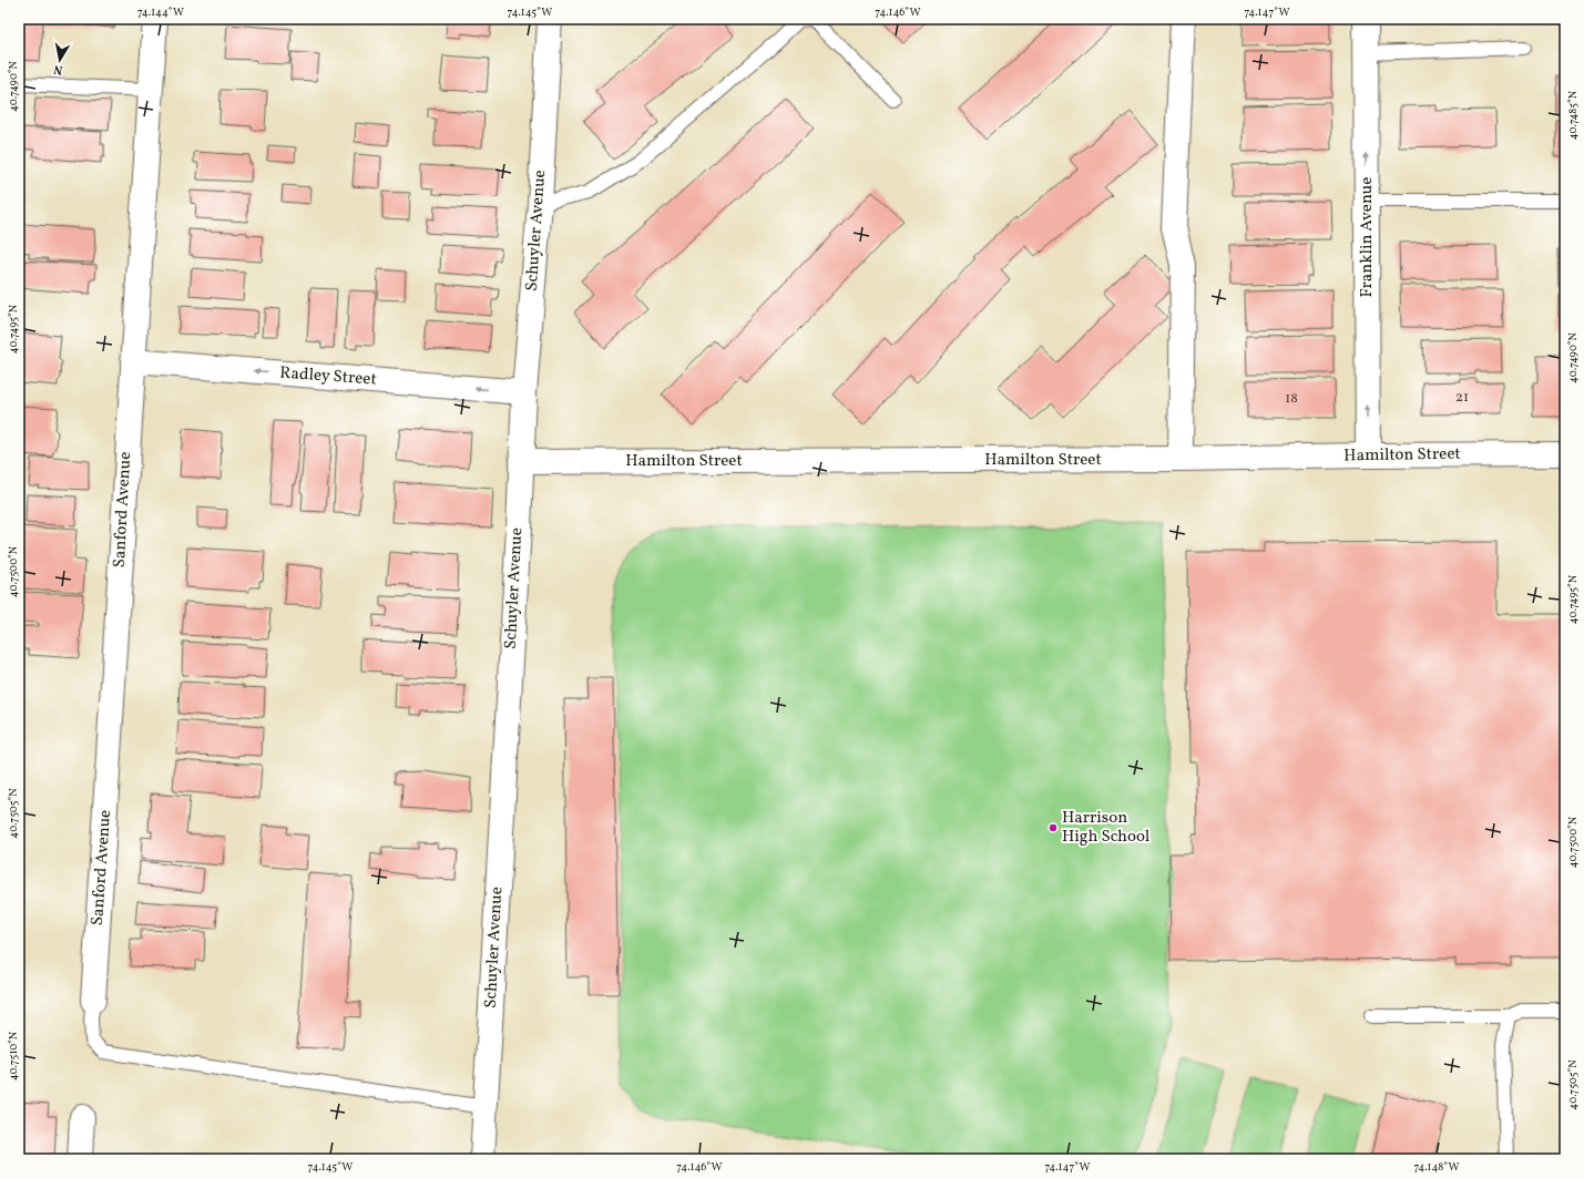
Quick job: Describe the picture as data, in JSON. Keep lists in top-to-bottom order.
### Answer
{
  "streets": {
    "street": [
      "Schuyler Avenue",
      "Franklin Avenue",
      "Radley Street",
      "Hamilton Street",
      "Sanford Avenue"
    ]
  },
  "crossings": [
    ["Schuyler Avenue", "Radley Street"],
    ["Schuyler Avenue", "Hamilton Street"],
    ["Franklin Avenue", "Hamilton Street"],
    ["Radley Street", "Sanford Avenue"]
  ],
  "one_way": ["Radley Street"],
  "places": ["Harrison High School"],
  "house_numbers": ["21", "18"],
  "north": "bottom",
  "coordinates": [
    "74.144°W",
    "74.145°W",
    "74.146°W",
    "74.147°W",
    "40.7490°N",
    "40.7485°N",
    "40.7495°N",
    "40.7500°N",
    "40.7505°N",
    "40.7510°N",
    "74.148°W"
  ]
}
